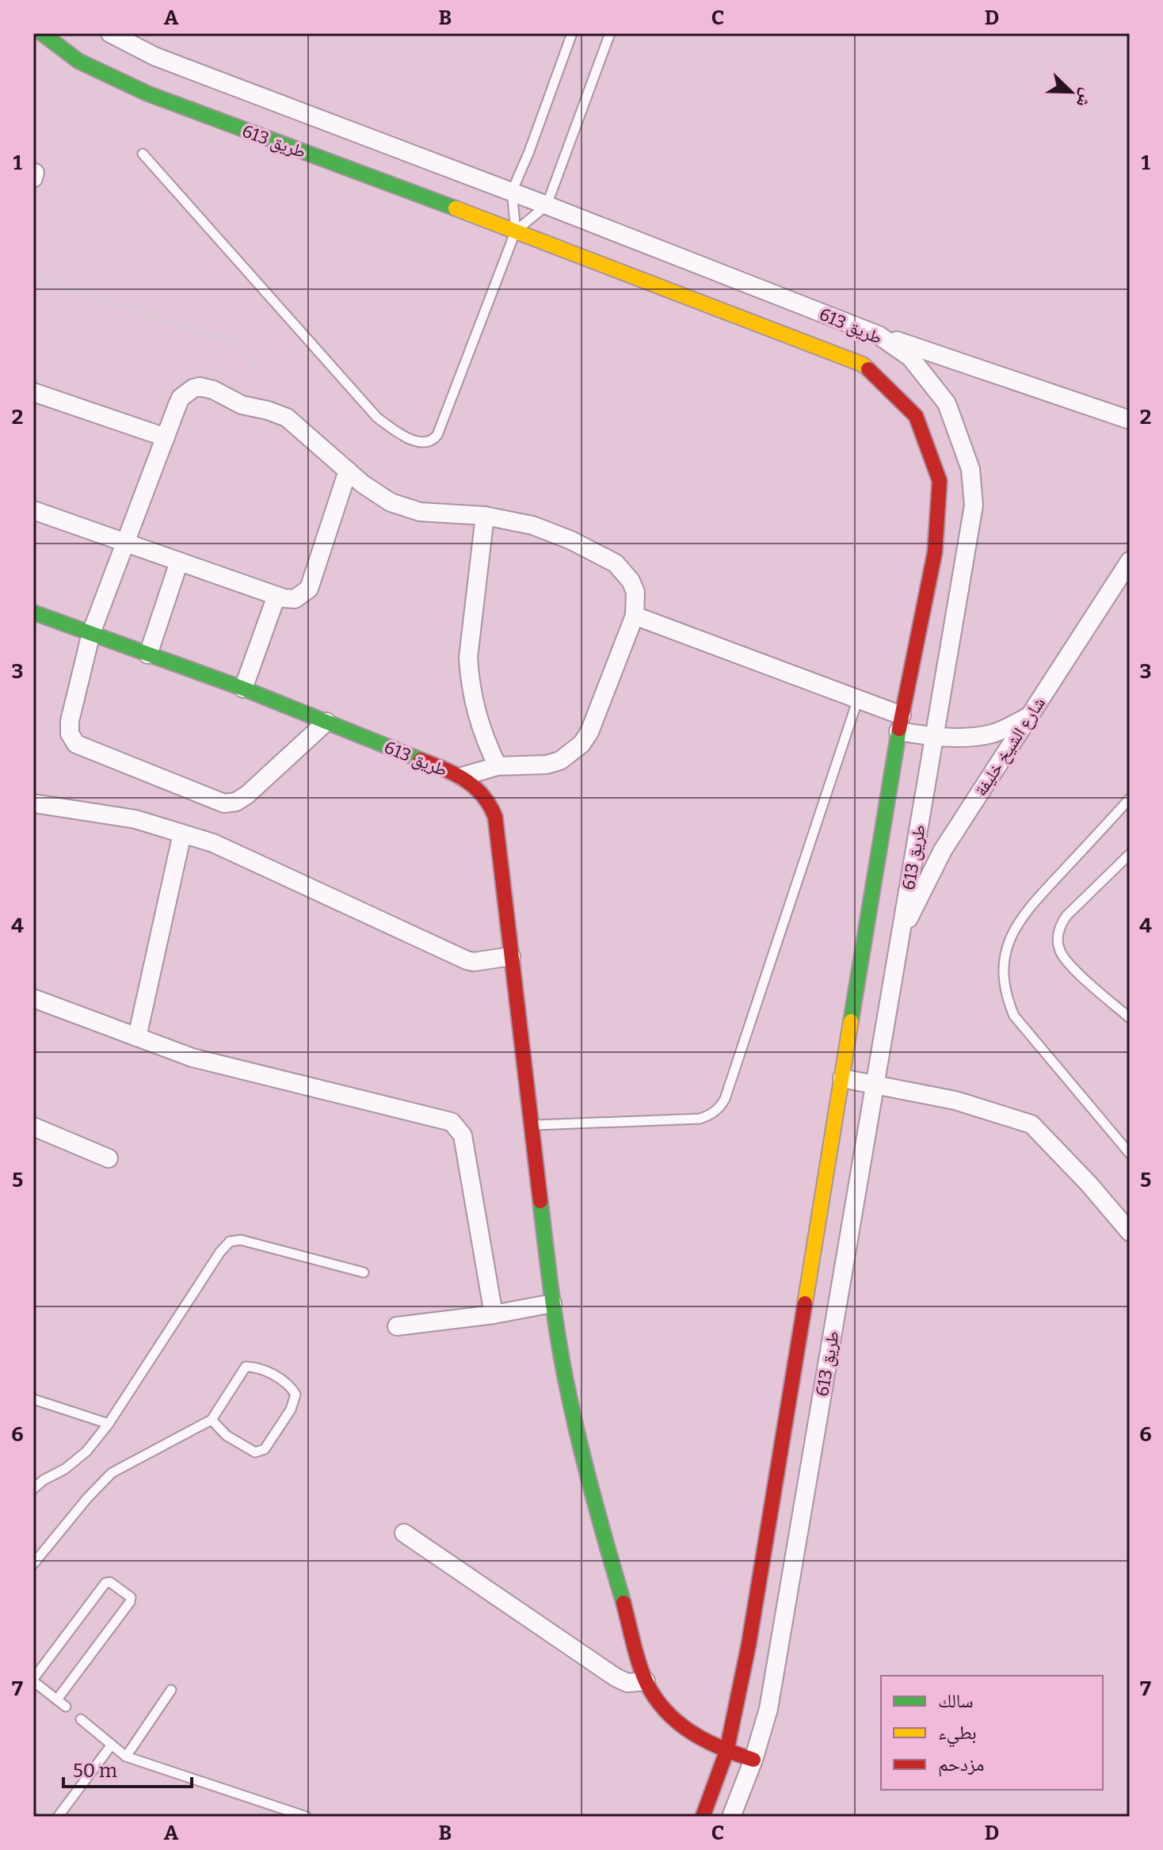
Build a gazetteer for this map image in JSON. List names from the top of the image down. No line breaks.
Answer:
{"streets":{"street":["طريق 613","شارع الشيخ خليفة"]},"crossings":[["طريق 613","شارع الشيخ خليفة"]],"legend":["سالك","بطيء","مزدحم"],"scale_bar":"50 m","north":"bottom right","grid":{"columns":["A","B","C","D"],"rows":["1","2","3","4","5","6","7"]}}
